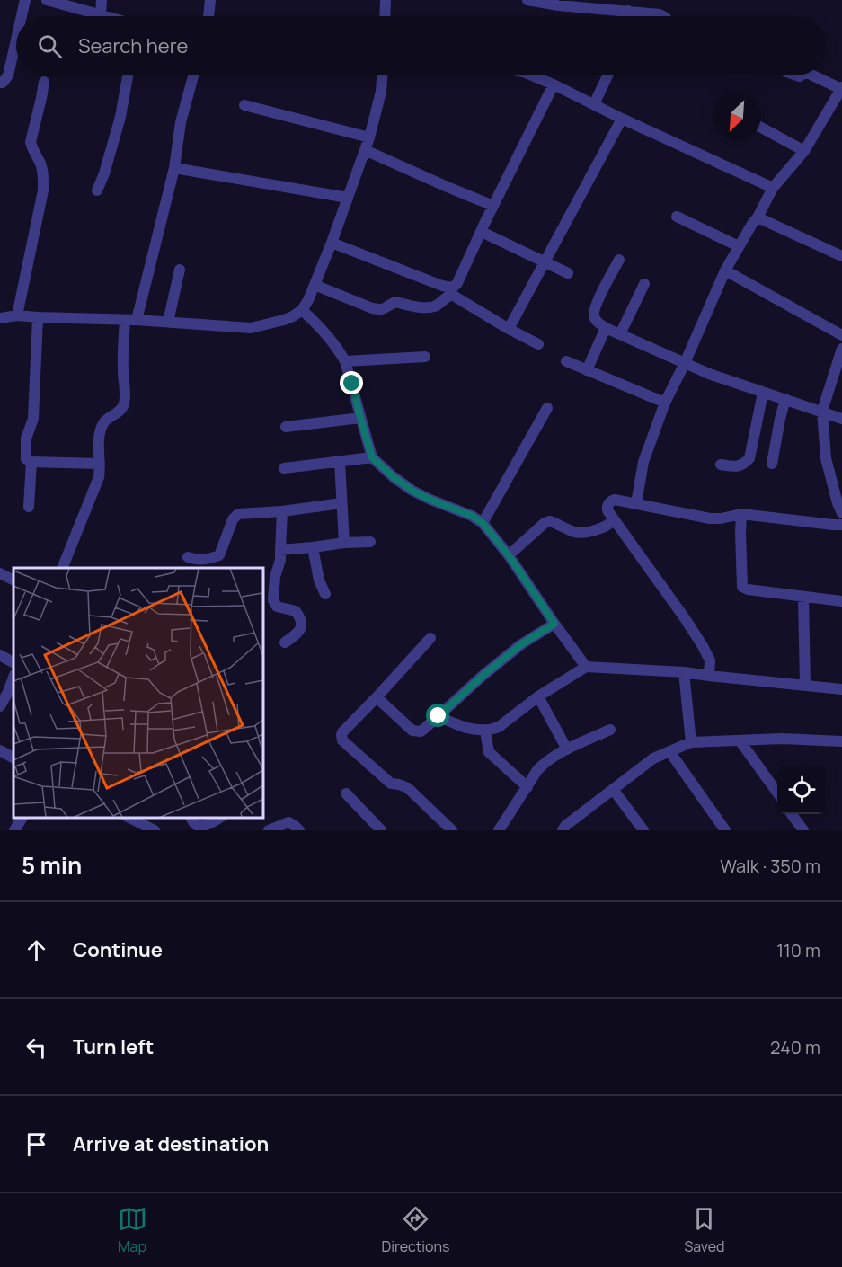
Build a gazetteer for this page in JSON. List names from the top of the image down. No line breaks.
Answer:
{"north":"bottom left","page":{"search":"Search here","heading":["5 min","Walk · 350 m"],"list":[["Continue","110 m"],["Turn left","240 m"],"Arrive at destination"],"nav":["Map","Directions","Saved"]}}
